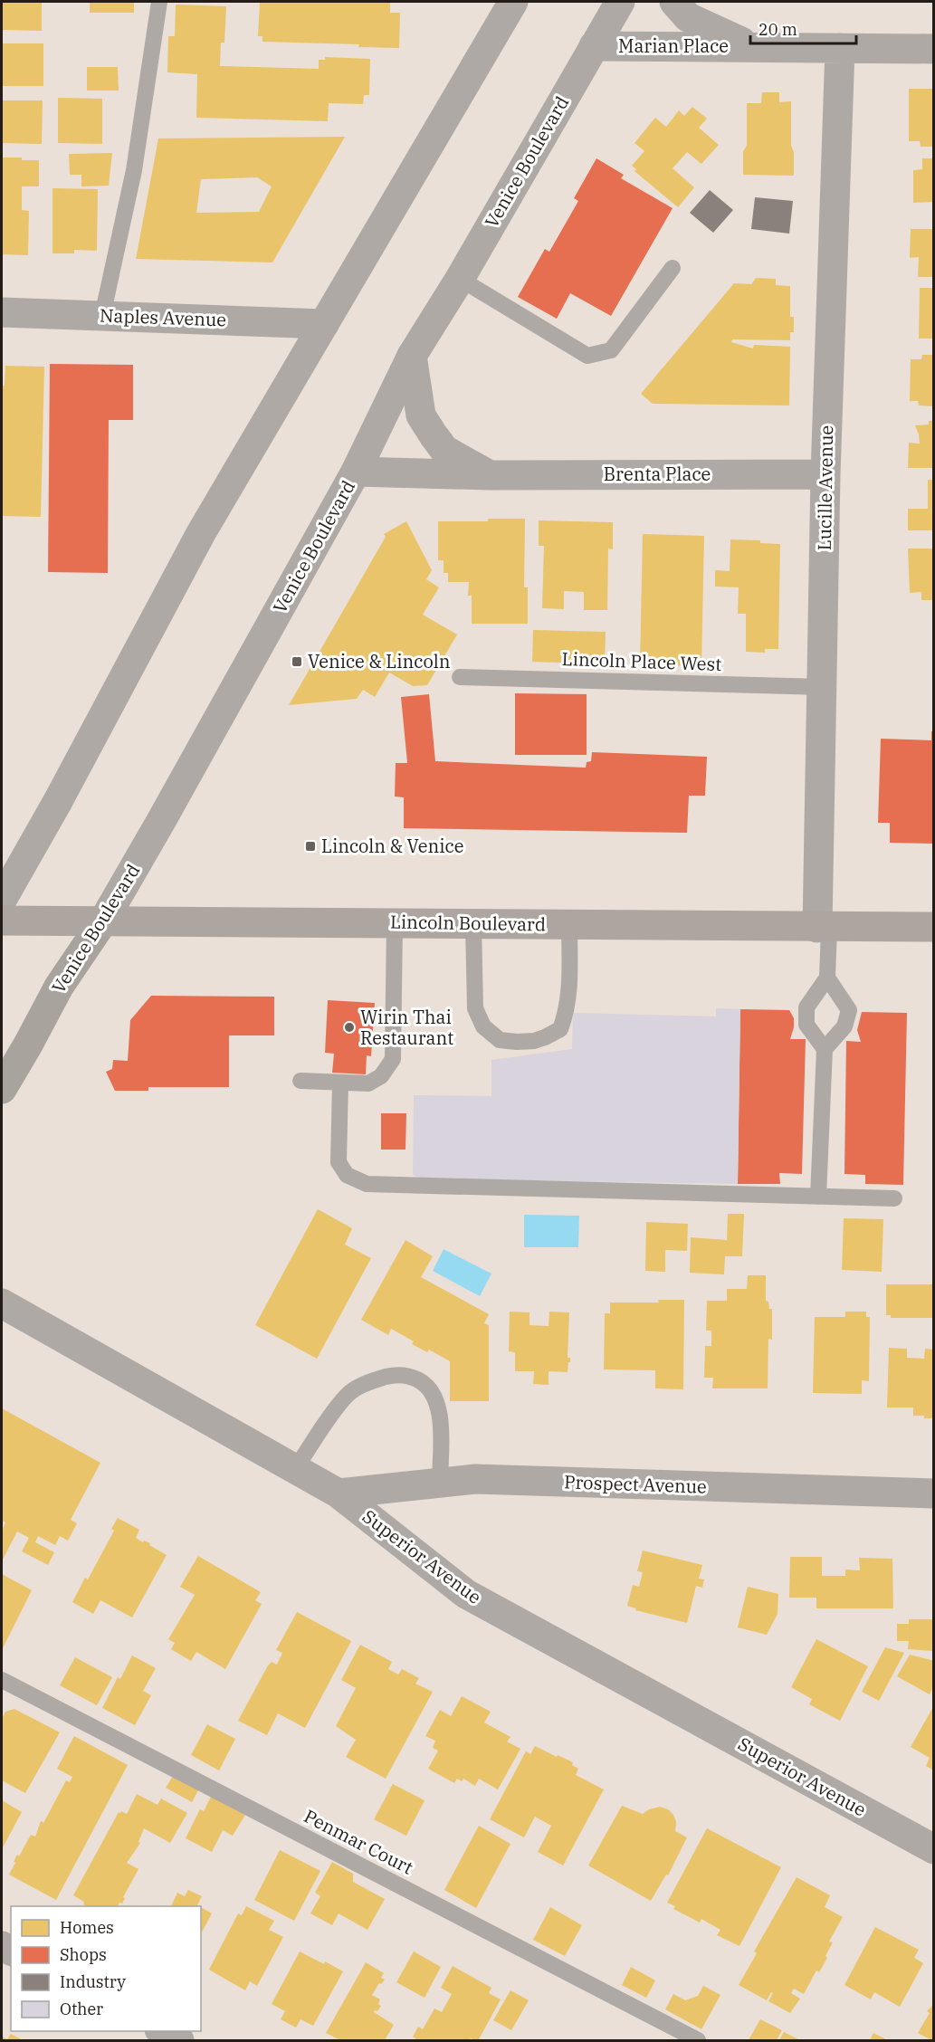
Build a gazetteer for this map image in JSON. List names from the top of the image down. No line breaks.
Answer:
{"streets":{"highway":["Lincoln Boulevard"],"main road":["Venice Boulevard"],"street":["Marian Place","Naples Avenue","Brenta Place","Lucille Avenue","Prospect Avenue","Superior Avenue"],"lane":["Lincoln Place West","Penmar Court"]},"crossings":[["Marian Place","Venice Boulevard"],["Marian Place","Lucille Avenue"],["Venice Boulevard","Brenta Place"],["Venice Boulevard","Lincoln Boulevard"],["Brenta Place","Lucille Avenue"],["Lucille Avenue","Lincoln Place West"],["Lucille Avenue","Lincoln Boulevard"],["Prospect Avenue","Superior Avenue"]],"places":{"transit":["Venice & Lincoln","Lincoln & Venice"],"other":["Wirin Thai Restaurant"]},"legend":["Homes","Shops","Industry","Other"],"scale_bar":"20 m"}
